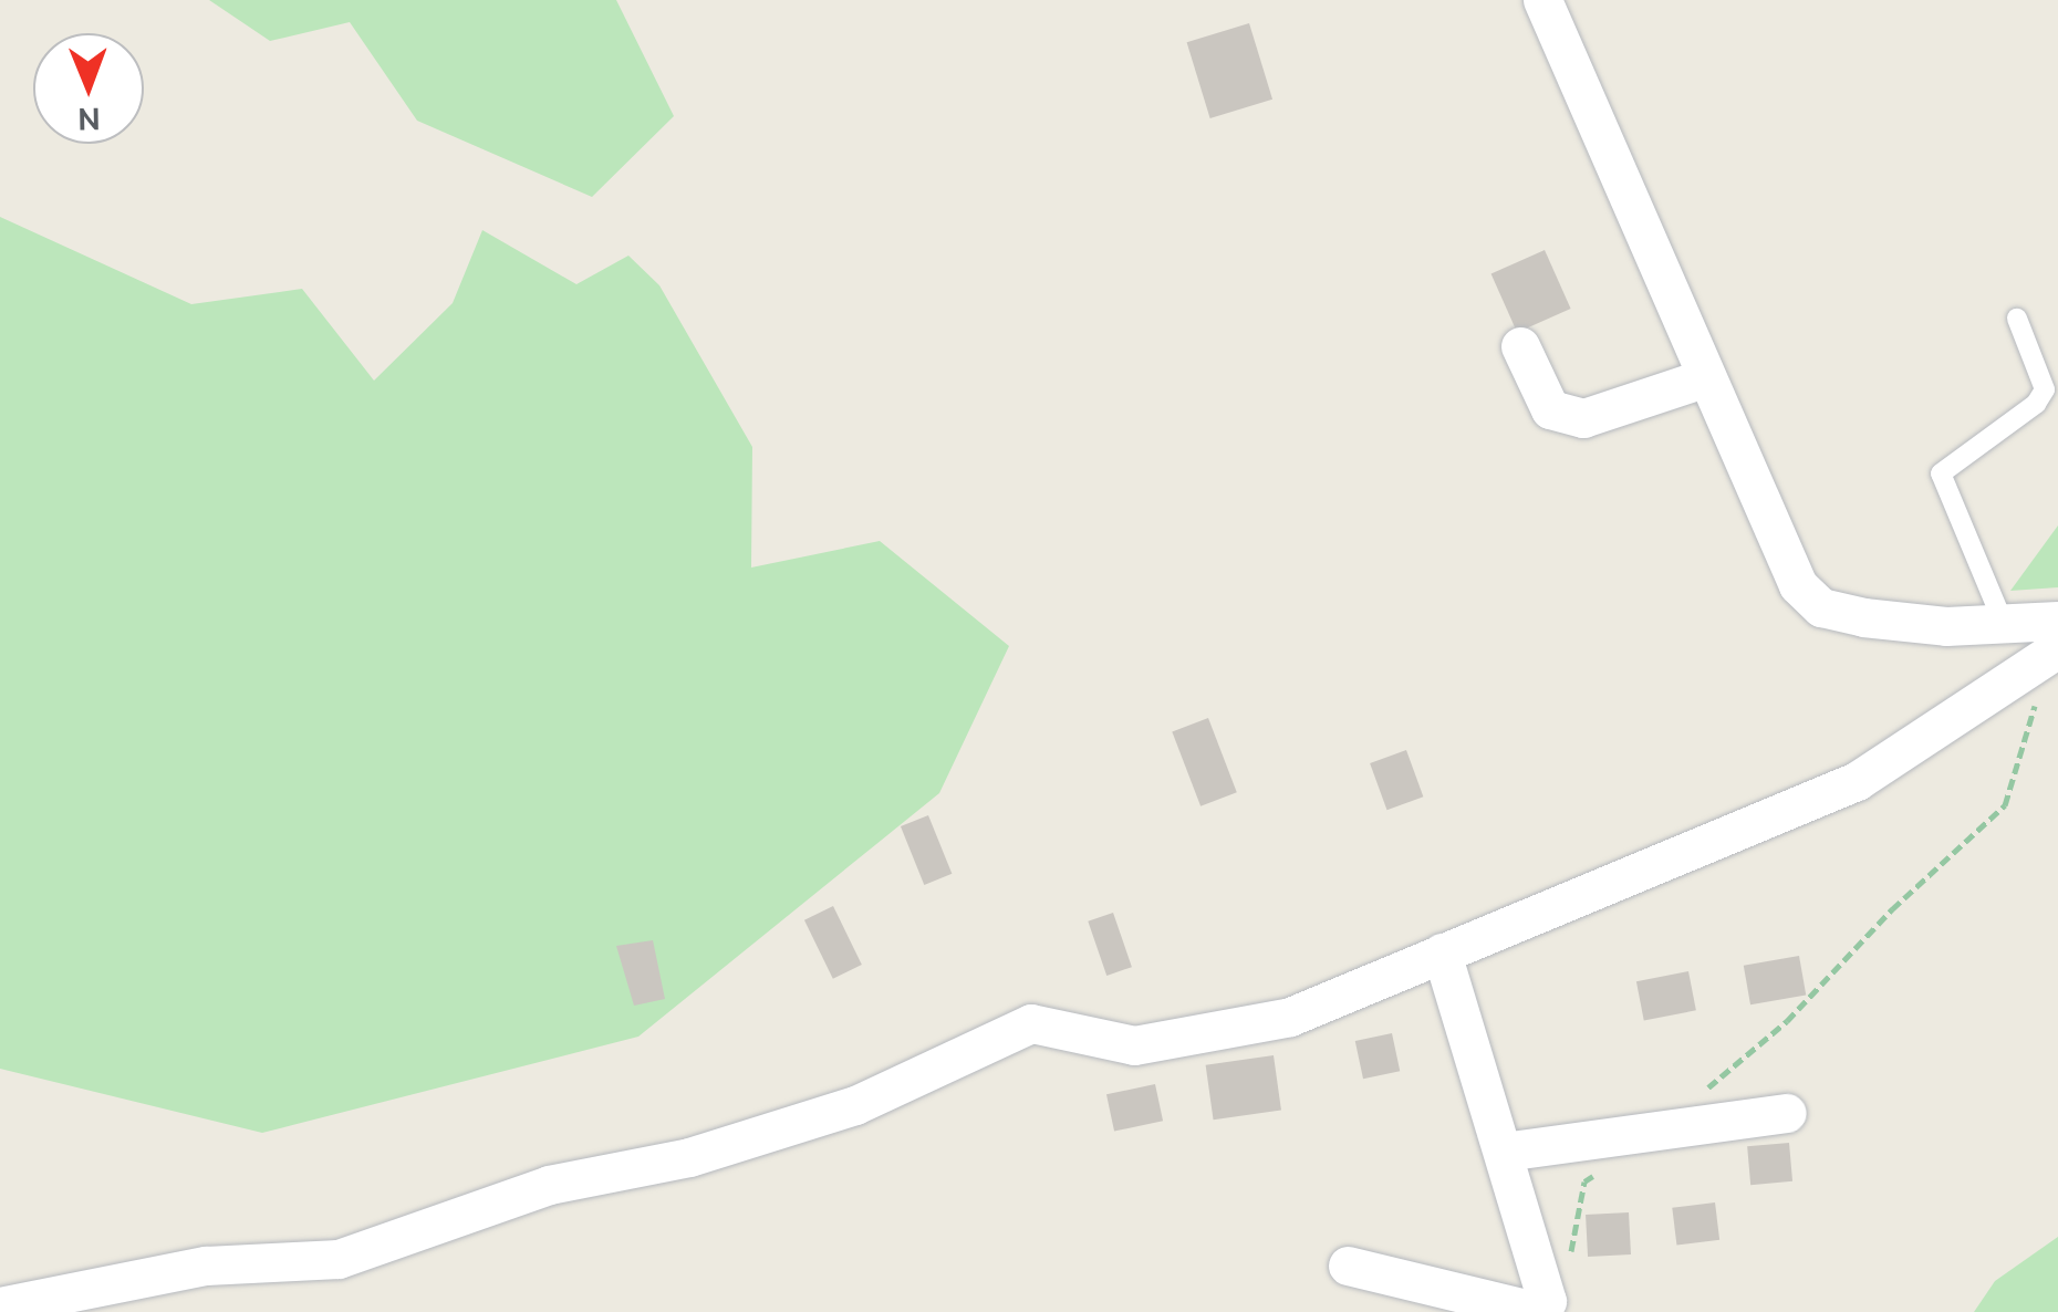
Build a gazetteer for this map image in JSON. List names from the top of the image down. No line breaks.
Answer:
{"north":"bottom"}
